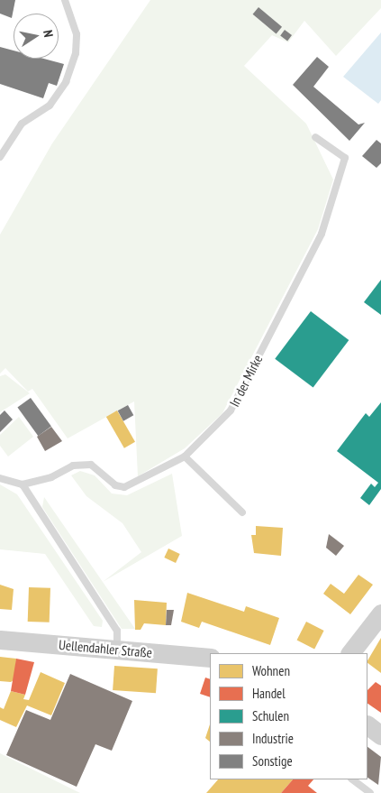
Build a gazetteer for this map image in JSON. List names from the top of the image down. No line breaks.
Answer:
{"streets":{"main road":["Uellendahler Straße"],"lane":["In der Mirke"]},"legend":["Wohnen","Handel","Schulen","Industrie","Sonstige"],"north":"right"}
